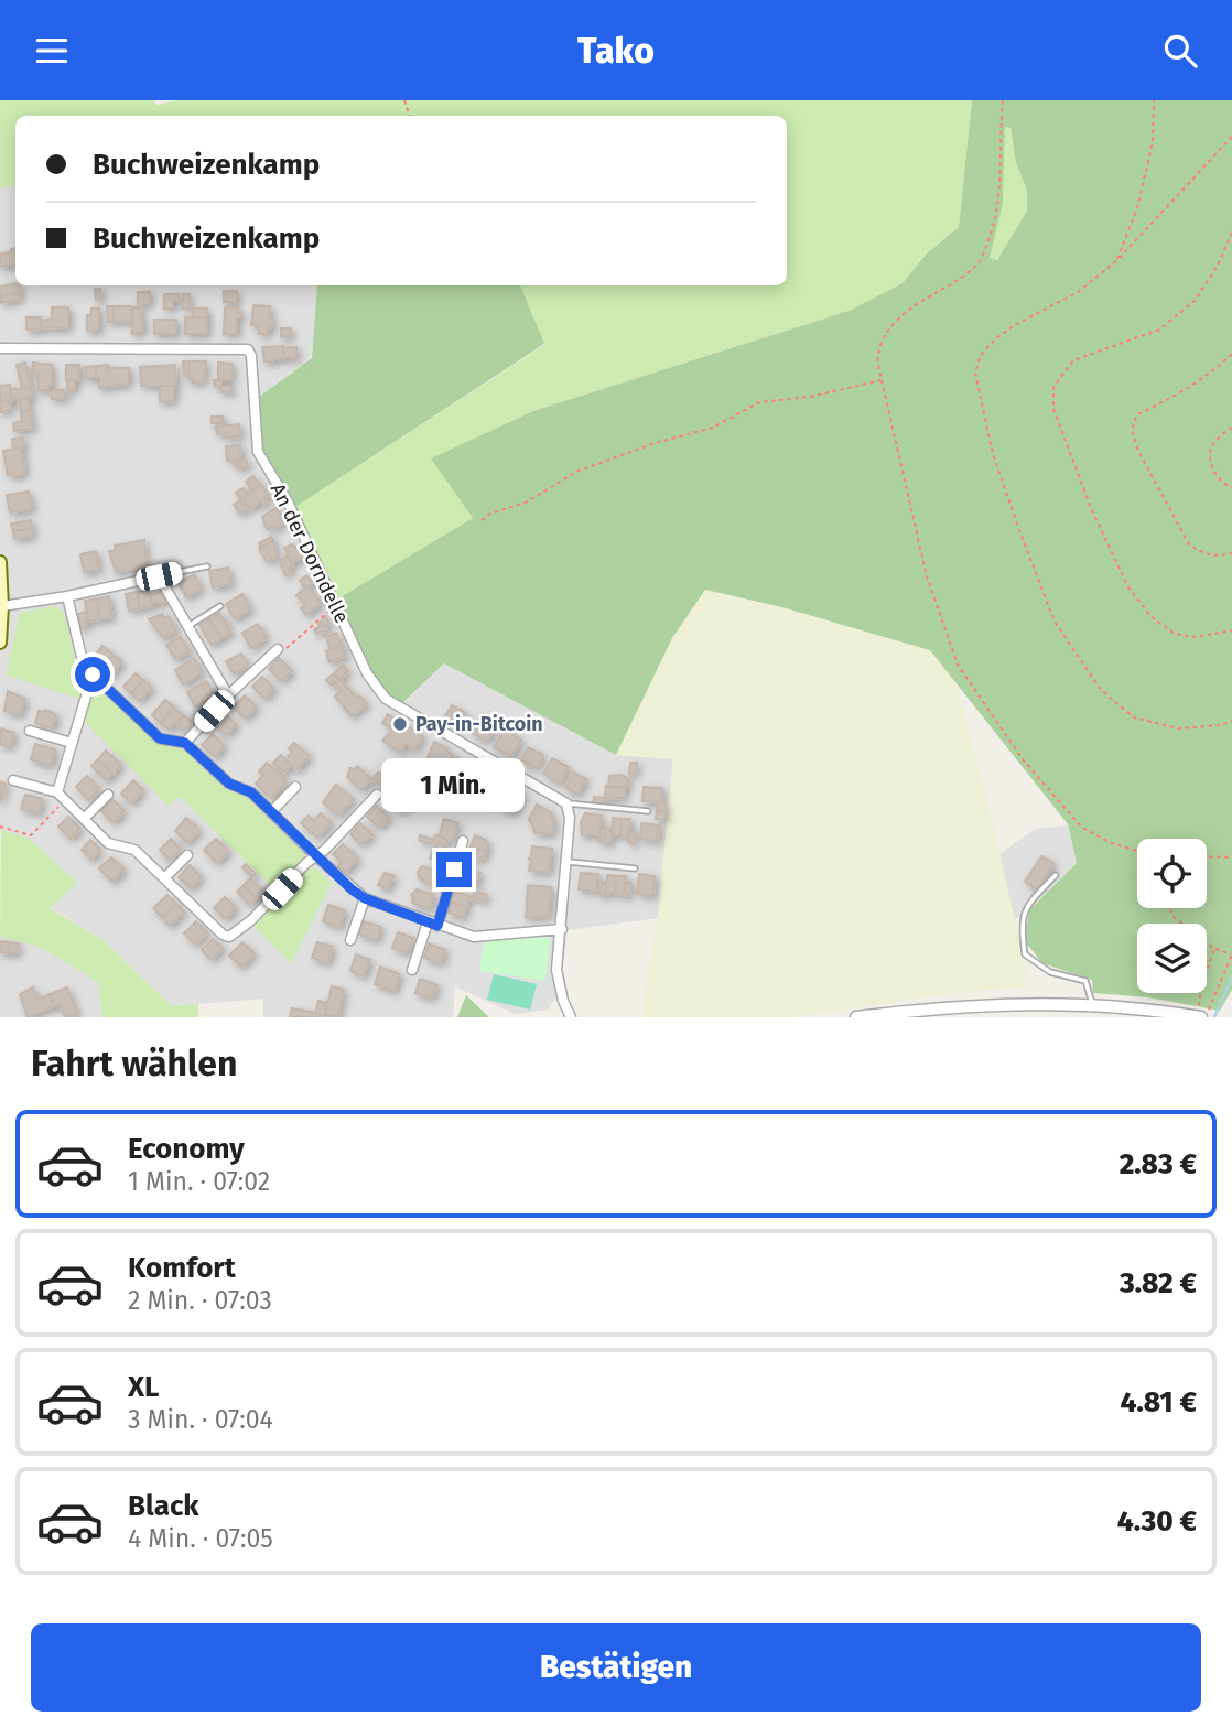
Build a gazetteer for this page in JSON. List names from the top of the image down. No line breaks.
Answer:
{"streets":{"street":["An der Dorndelle"]},"places":["Pay-in-Bitcoin"],"page":{"header":"Tako","banner":["Buchweizenkamp","Buchweizenkamp"],"bubble":"1 Min.","heading":"Fahrt wählen","list":[{"name":"Economy","note":"1 Min. · 07:02","value":"2.83 €"},{"name":"Komfort","note":"2 Min. · 07:03","value":"3.82 €"},{"name":"XL","note":"3 Min. · 07:04","value":"4.81 €"},{"name":"Black","note":"4 Min. · 07:05","value":"4.30 €"}],"buttons":"Bestätigen"}}
